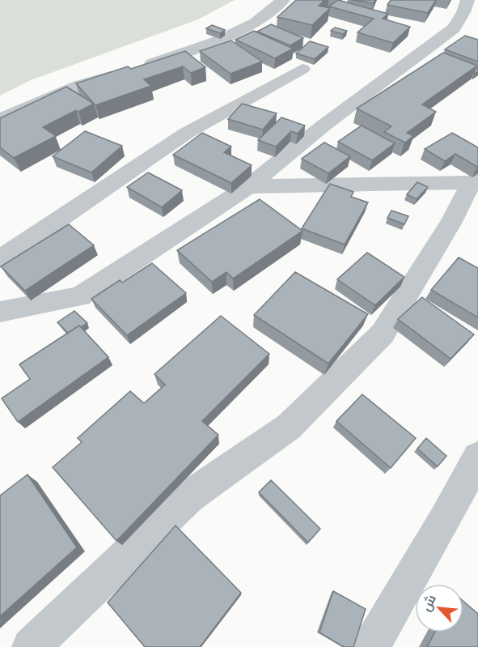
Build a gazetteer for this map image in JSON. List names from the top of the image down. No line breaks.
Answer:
{"north":"top left"}
